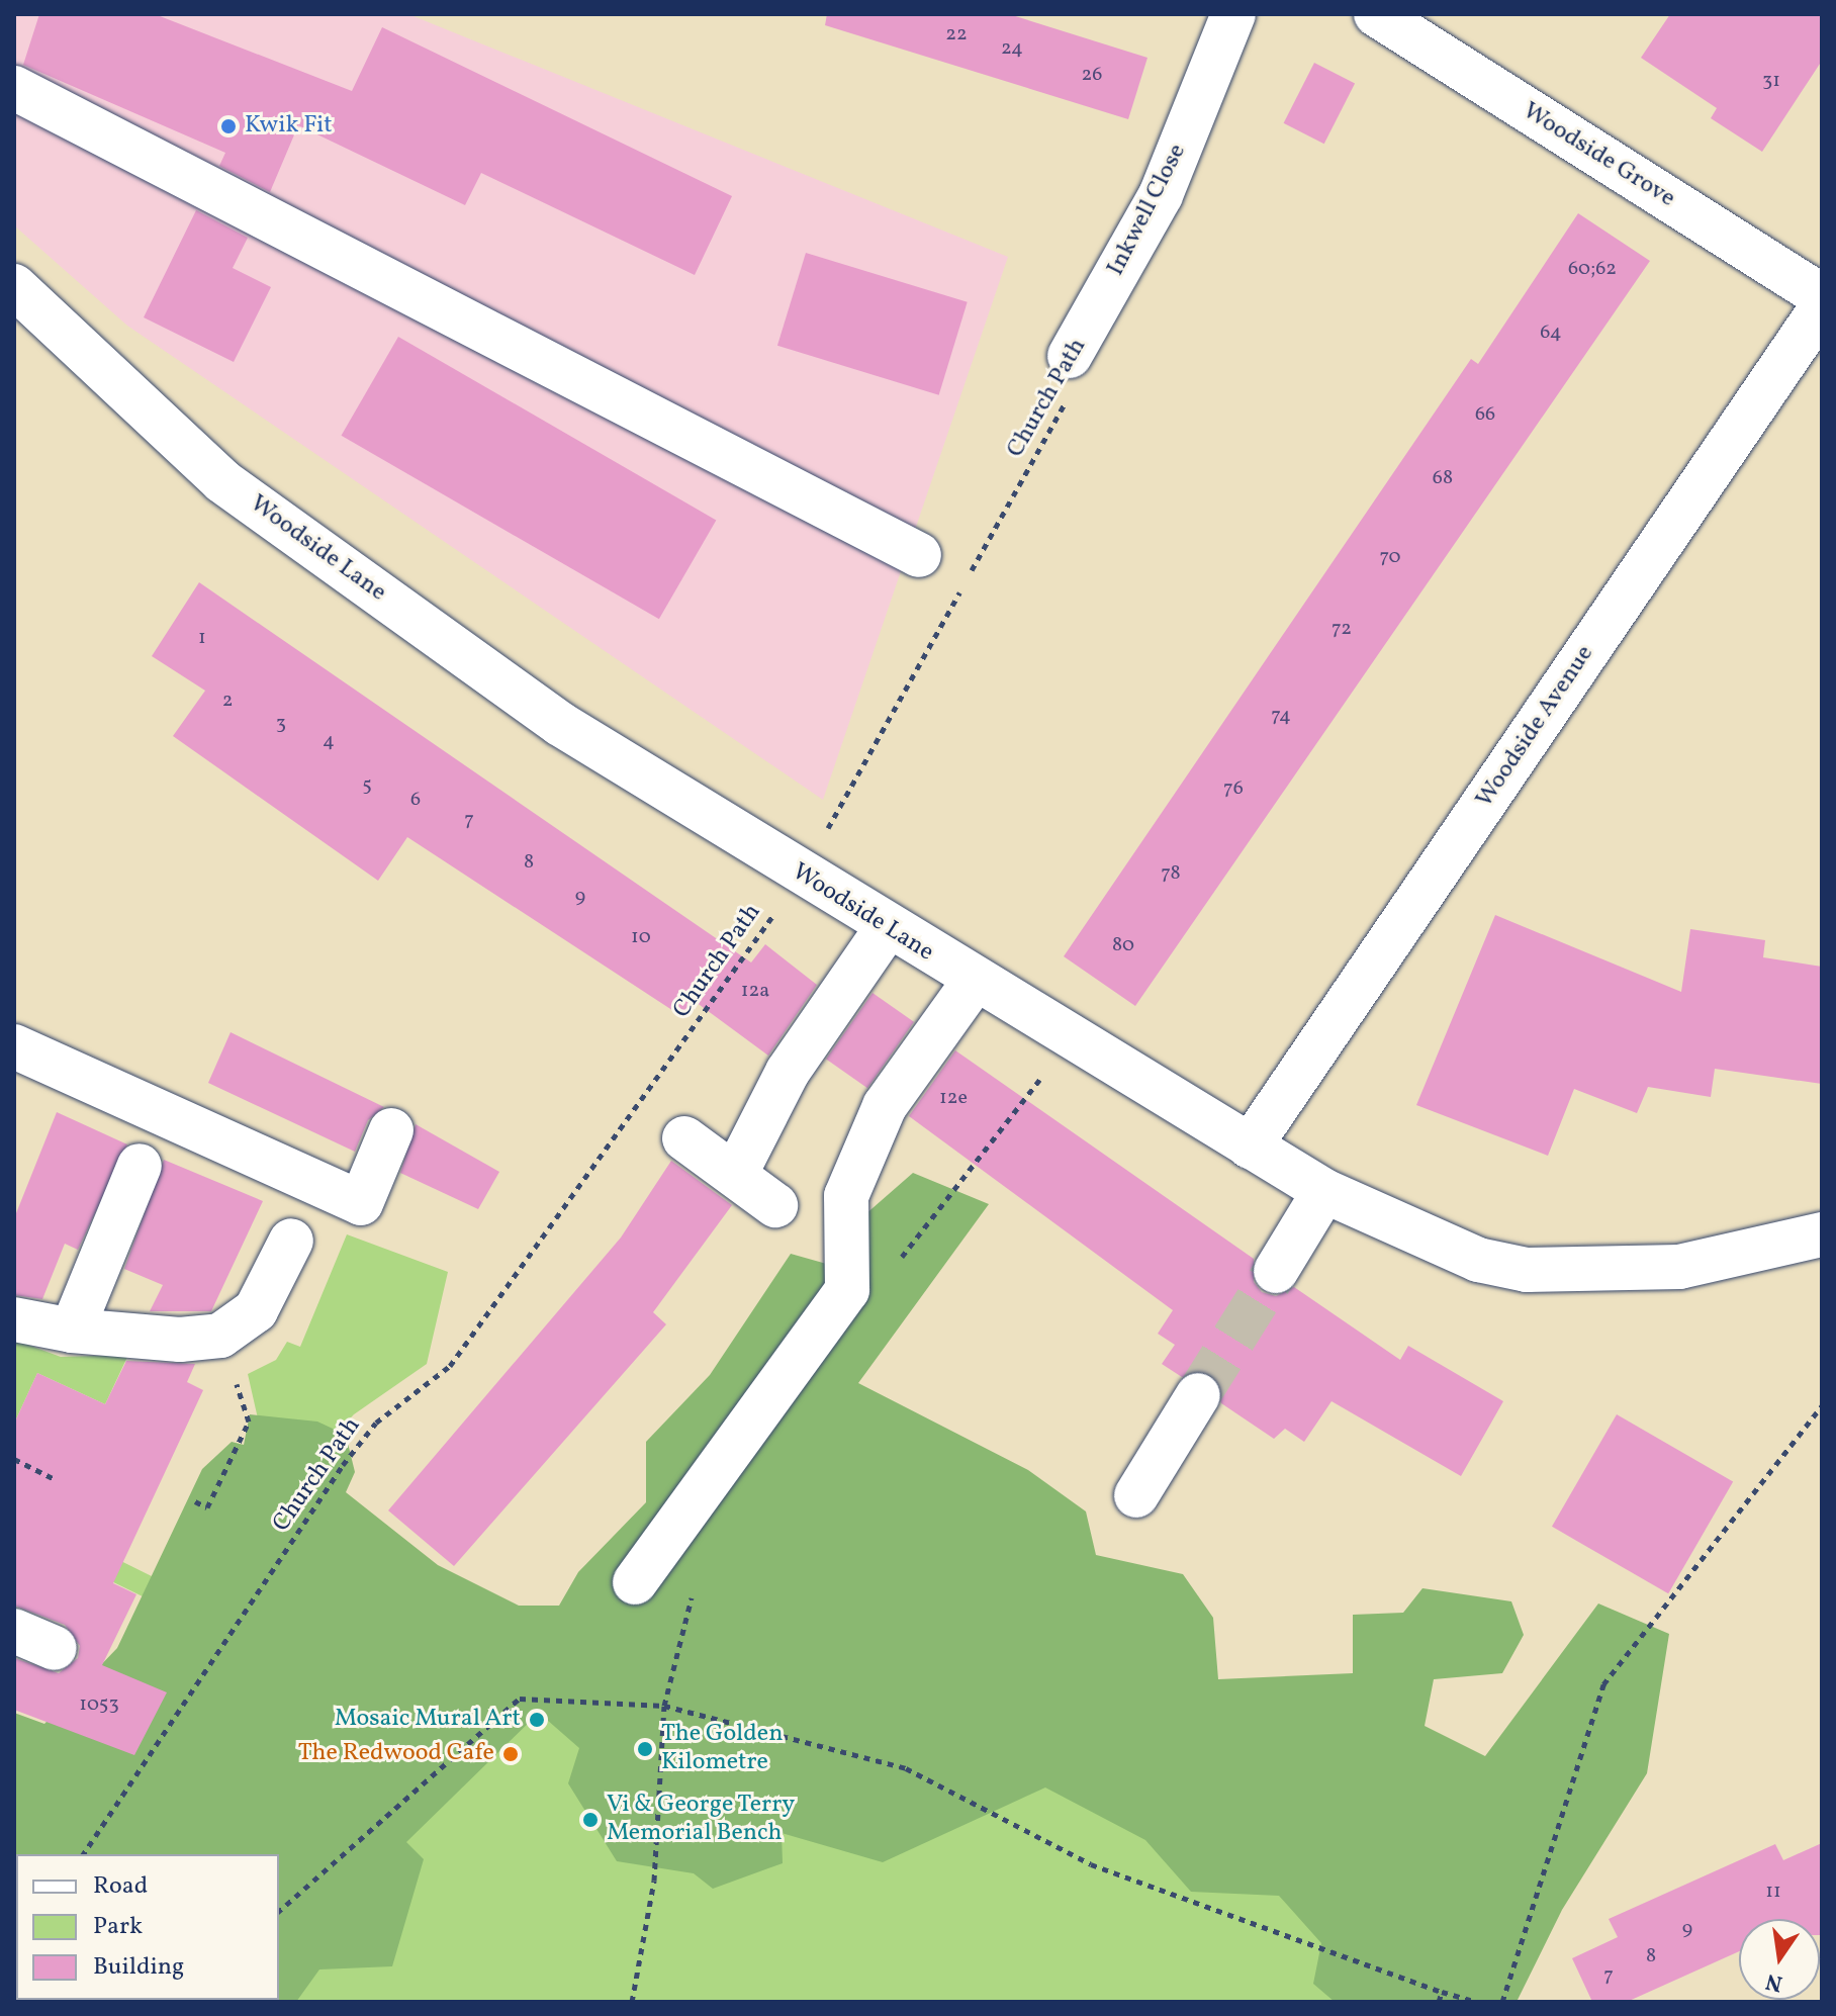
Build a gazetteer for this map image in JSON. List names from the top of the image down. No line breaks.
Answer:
{"streets":{"street":["Woodside Grove","Inkwell Close","Woodside Lane","Woodside Avenue"],"path":["Church Path"]},"crossings":[["Inkwell Close","Church Path"],["Church Path","Woodside Lane"],["Woodside Lane","Woodside Avenue"]],"places":["Kwik Fit","Mosaic Mural Art","The Golden Kilometre","The Redwood Cafe","Vi & George Terry Memorial Bench"],"house_numbers":["22","24","26","31","60;62","64","66","68","70","72","1","2","74","3","4","5","76","6","7","8","78","9","10","80","12a","12e","1053","11","9","8","7"],"legend":["Road","Park","Building"],"north":"bottom"}
